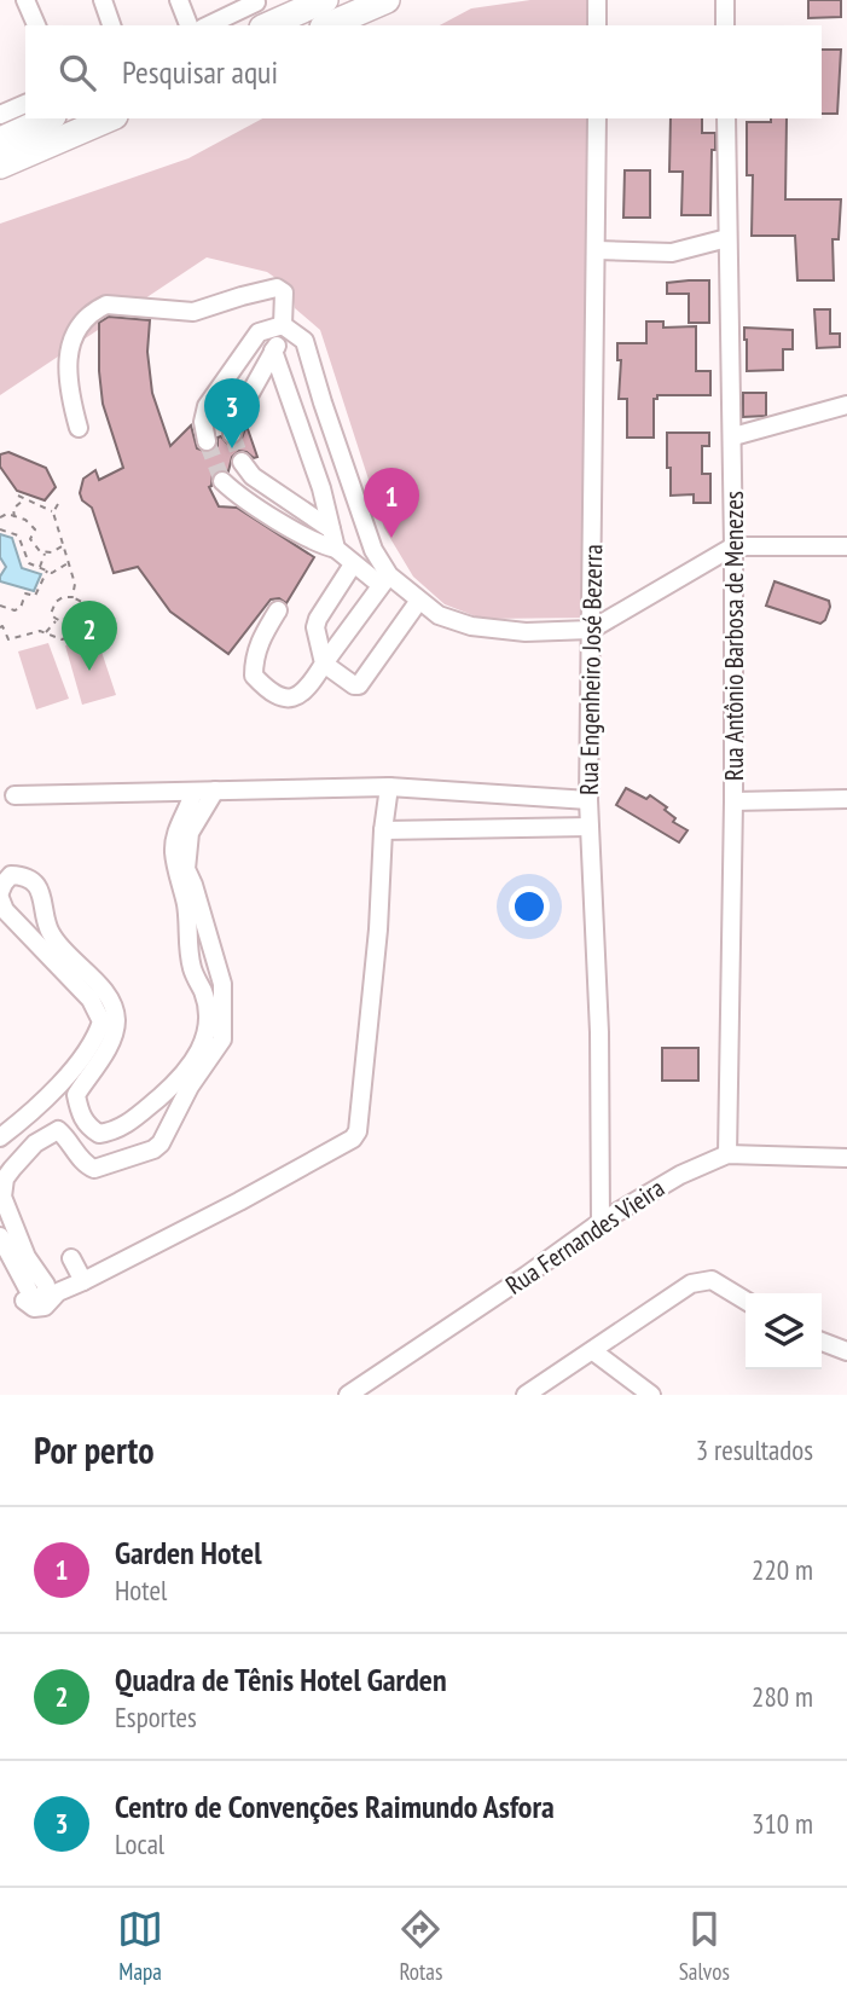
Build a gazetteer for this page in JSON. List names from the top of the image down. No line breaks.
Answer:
{"streets":{"street":["Rua Antônio Barbosa de Menezes","Rua Engenheiro José Bezerra","Rua Fernandes Vieira"]},"crossings":[["Rua Antônio Barbosa de Menezes","Rua Fernandes Vieira"],["Rua Engenheiro José Bezerra","Rua Fernandes Vieira"]],"page":{"search":"Pesquisar aqui","pins":["3","1","2"],"heading":["Por perto","3 resultados"],"list":[{"mark":"1","name":"Garden Hotel","note":"Hotel","value":"220 m"},{"mark":"2","name":"Quadra de Tênis Hotel Garden","note":"Esportes","value":"280 m"},{"mark":"3","name":"Centro de Convenções Raimundo Asfora","note":"Local","value":"310 m"}],"nav":["Mapa","Rotas","Salvos"]}}
